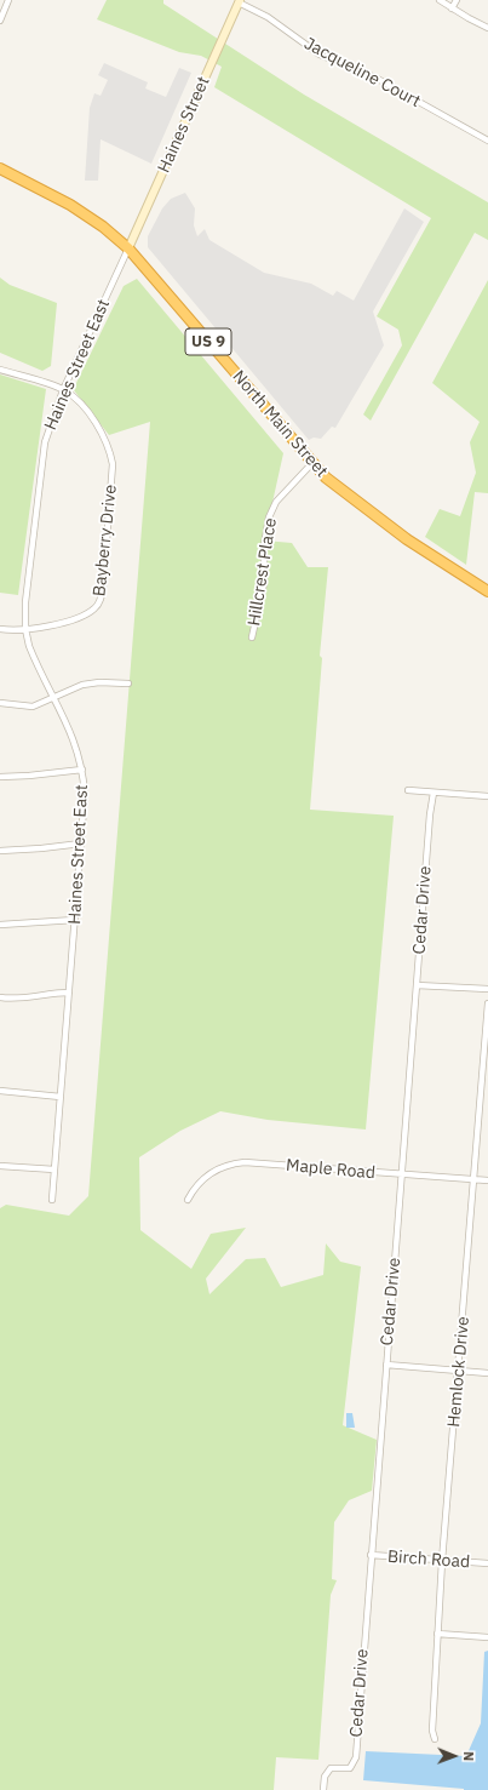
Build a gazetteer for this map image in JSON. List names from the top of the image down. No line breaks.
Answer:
{"streets":{"highway":["US 9","North Main Street"],"street":["Jacqueline Court","Haines Street","Haines Street East","Bayberry Drive","Hillcrest Place","Cedar Drive","Maple Road","Hemlock Drive","Birch Road"]},"crossings":[["Jacqueline Court","Haines Street"],["Haines Street","Haines Street East"],["Haines Street","North Main Street"],["Haines Street East","North Main Street"],["Haines Street East","Bayberry Drive"],["North Main Street","Hillcrest Place"],["Cedar Drive","Maple Road"],["Cedar Drive","Birch Road"],["Maple Road","Hemlock Drive"],["Hemlock Drive","Birch Road"]],"north":"right"}
